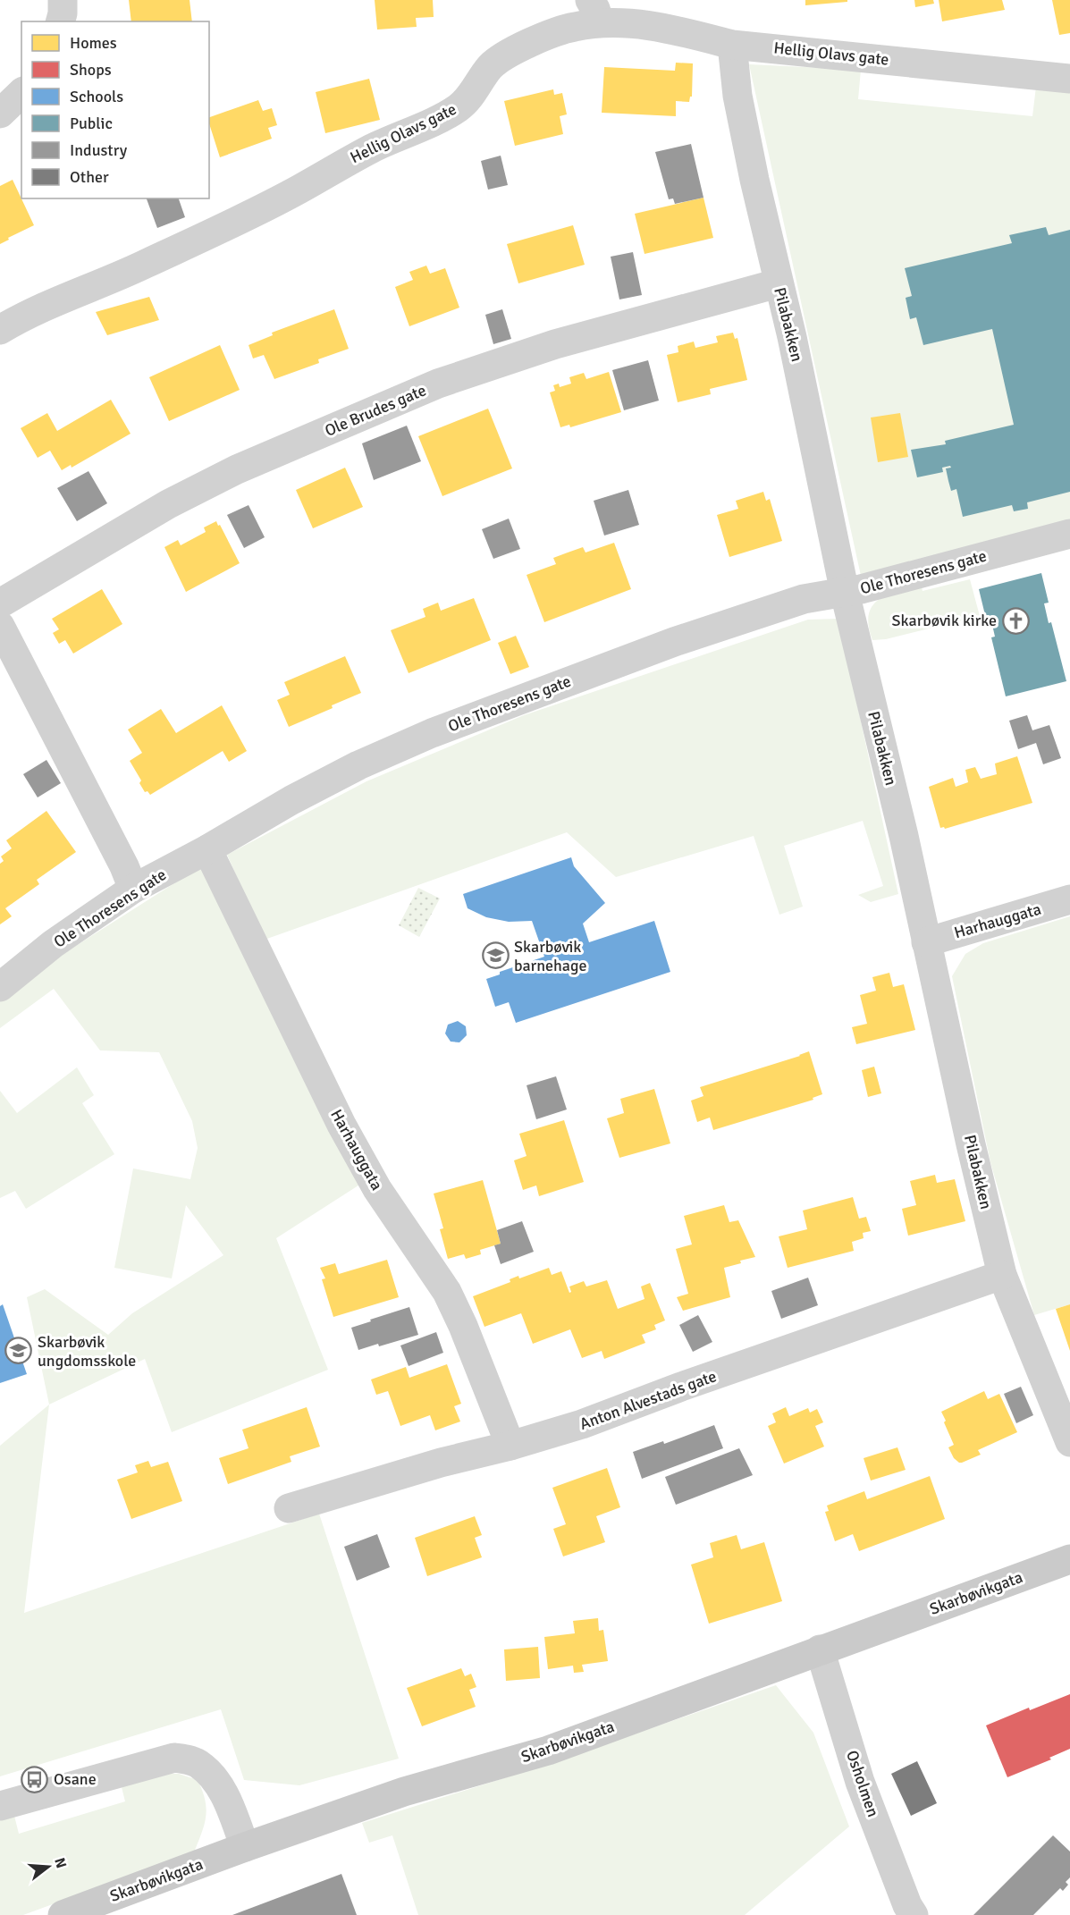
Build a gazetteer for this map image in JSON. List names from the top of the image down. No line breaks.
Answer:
{"streets":{"main road":["Skarbøvikgata"],"street":["Hellig Olavs gate","Pilabakken","Ole Brudes gate","Ole Thoresens gate","Harhauggata","Anton Alvestads gate","Osholmen"]},"crossings":[["Hellig Olavs gate","Pilabakken"],["Pilabakken","Ole Brudes gate"],["Pilabakken","Ole Thoresens gate"],["Pilabakken","Harhauggata"],["Pilabakken","Anton Alvestads gate"],["Ole Thoresens gate","Harhauggata"],["Harhauggata","Anton Alvestads gate"],["Skarbøvikgata","Osholmen"]],"places":{"church":["Skarbøvik kirke"],"school or university":["Skarbøvik barnehage","Skarbøvik ungdomsskole"],"bus stop":["Osane"]},"legend":["Homes","Shops","Schools","Public","Industry","Other"],"north":"right"}
